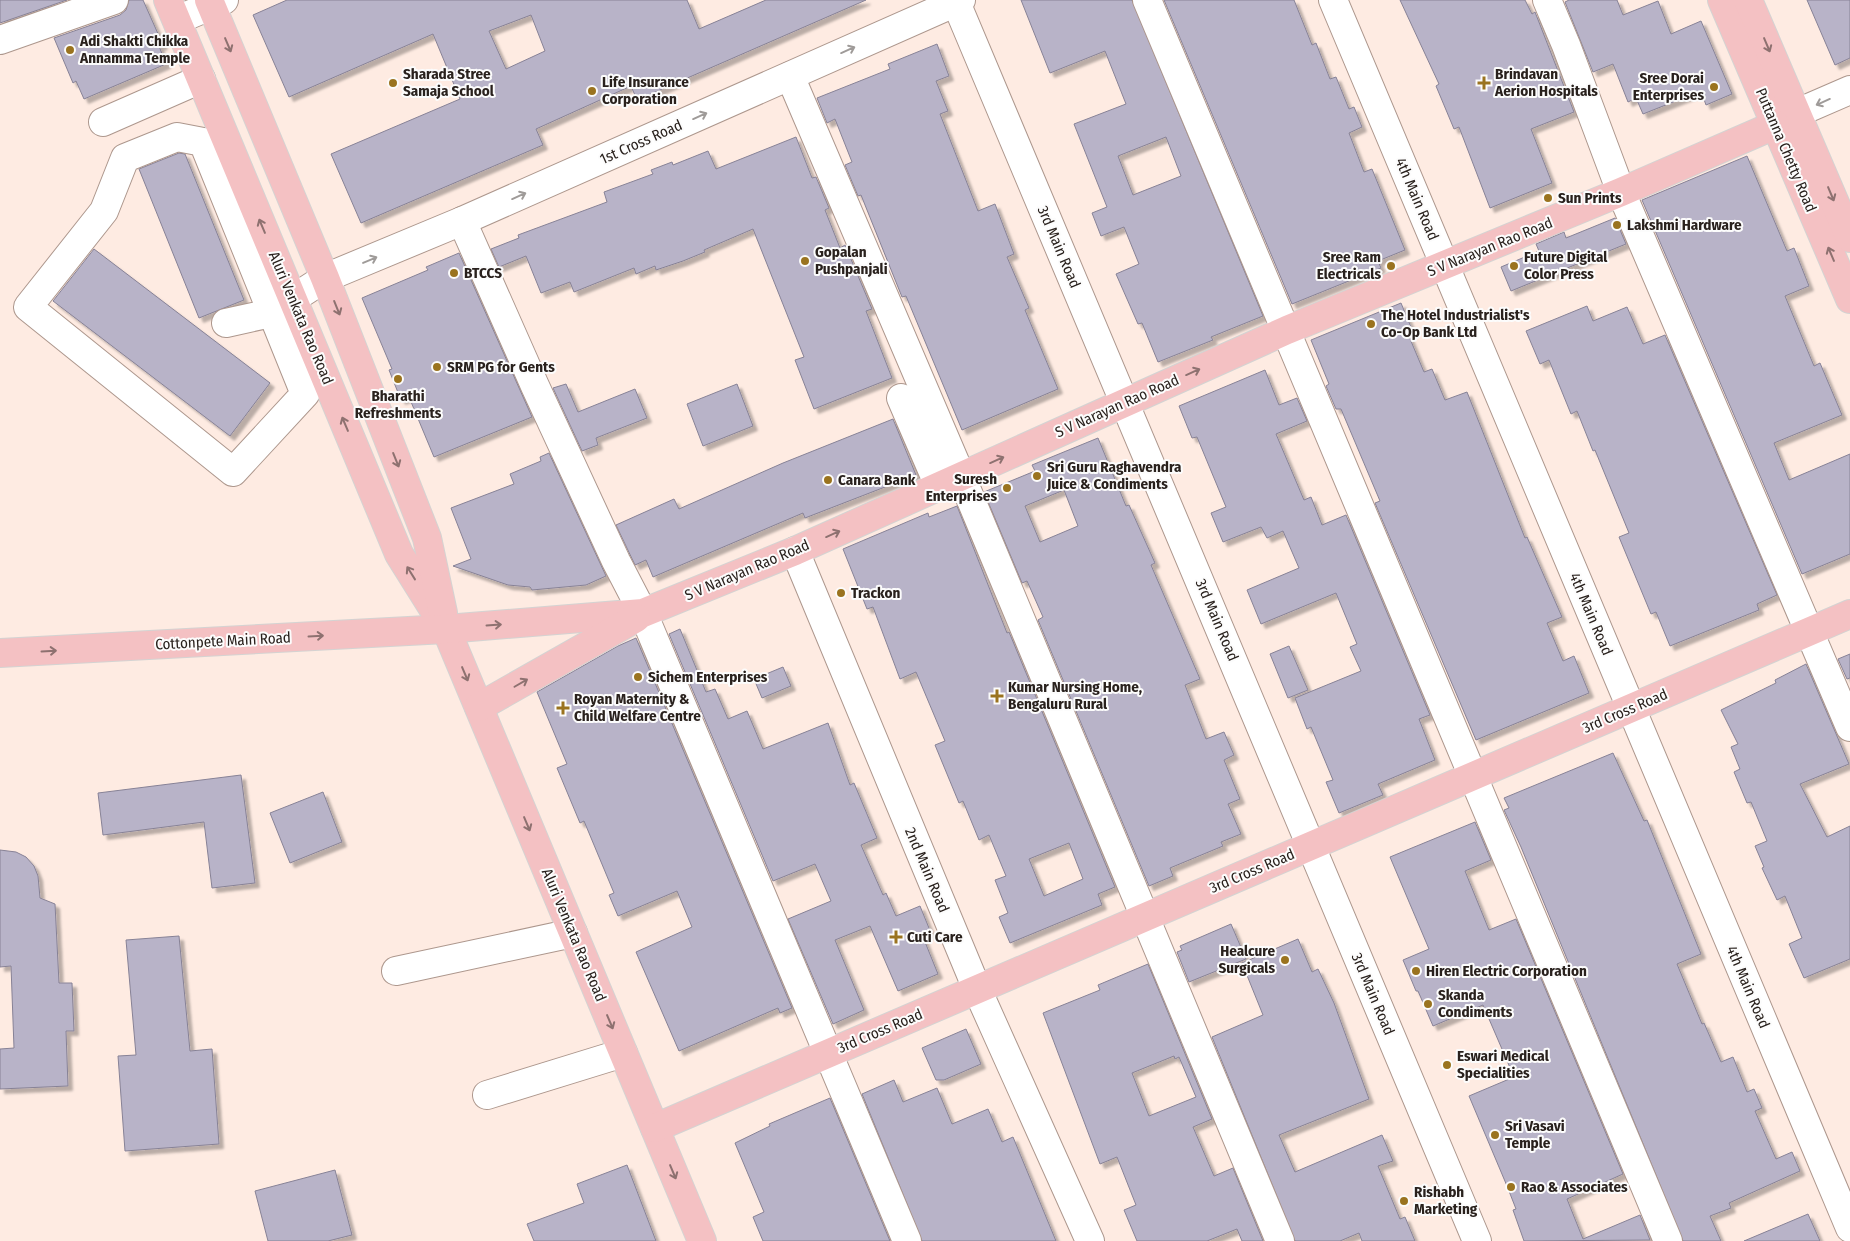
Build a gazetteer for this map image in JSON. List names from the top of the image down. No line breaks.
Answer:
{"streets":{"main road":["Puttanna Chetty Road","S V Narayan Rao Road","Aluri Venkata Rao Road","Cottonpete Main Road","3rd Cross Road"],"street":["1st Cross Road","4th Main Road","3rd Main Road","2nd Main Road"]},"crossings":[["1st Cross Road","3rd Main Road"],["1st Cross Road","Aluri Venkata Rao Road"],["Puttanna Chetty Road","S V Narayan Rao Road"],["4th Main Road","S V Narayan Rao Road"],["4th Main Road","3rd Cross Road"],["3rd Main Road","S V Narayan Rao Road"],["3rd Main Road","3rd Cross Road"],["S V Narayan Rao Road","Aluri Venkata Rao Road"],["S V Narayan Rao Road","Cottonpete Main Road"],["S V Narayan Rao Road","2nd Main Road"],["Aluri Venkata Rao Road","Cottonpete Main Road"],["Aluri Venkata Rao Road","3rd Cross Road"],["3rd Cross Road","2nd Main Road"]],"one_way":["1st Cross Road","S V Narayan Rao Road","Cottonpete Main Road"],"places":{"other":["Adi Shakti Chikka Annamma Temple","Sharada Stree Samaja School","Sree Dorai Enterprises","Life Insurance Corporation","Sun Prints","Lakshmi Hardware","Gopalan Pushpanjali","Sree Ram Electricals","Future Digital Color Press","BTCCS","The Hotel Industrialist's Co-Op Bank Ltd","SRM PG for Gents","Bharathi Refreshments","Sri Guru Raghavendra Juice & Condiments","Canara Bank","Suresh Enterprises","Trackon","Sichem Enterprises","Healcure Surgicals","Hiren Electric Corporation","Skanda Condiments","Eswari Medical Specialities","Sri Vasavi Temple","Rao & Associates","Rishabh Marketing"],"health":["Brindavan Aerion Hospitals","Kumar Nursing Home, Bengaluru Rural","Royan Maternity & Child Welfare Centre","Cuti Care"]}}
